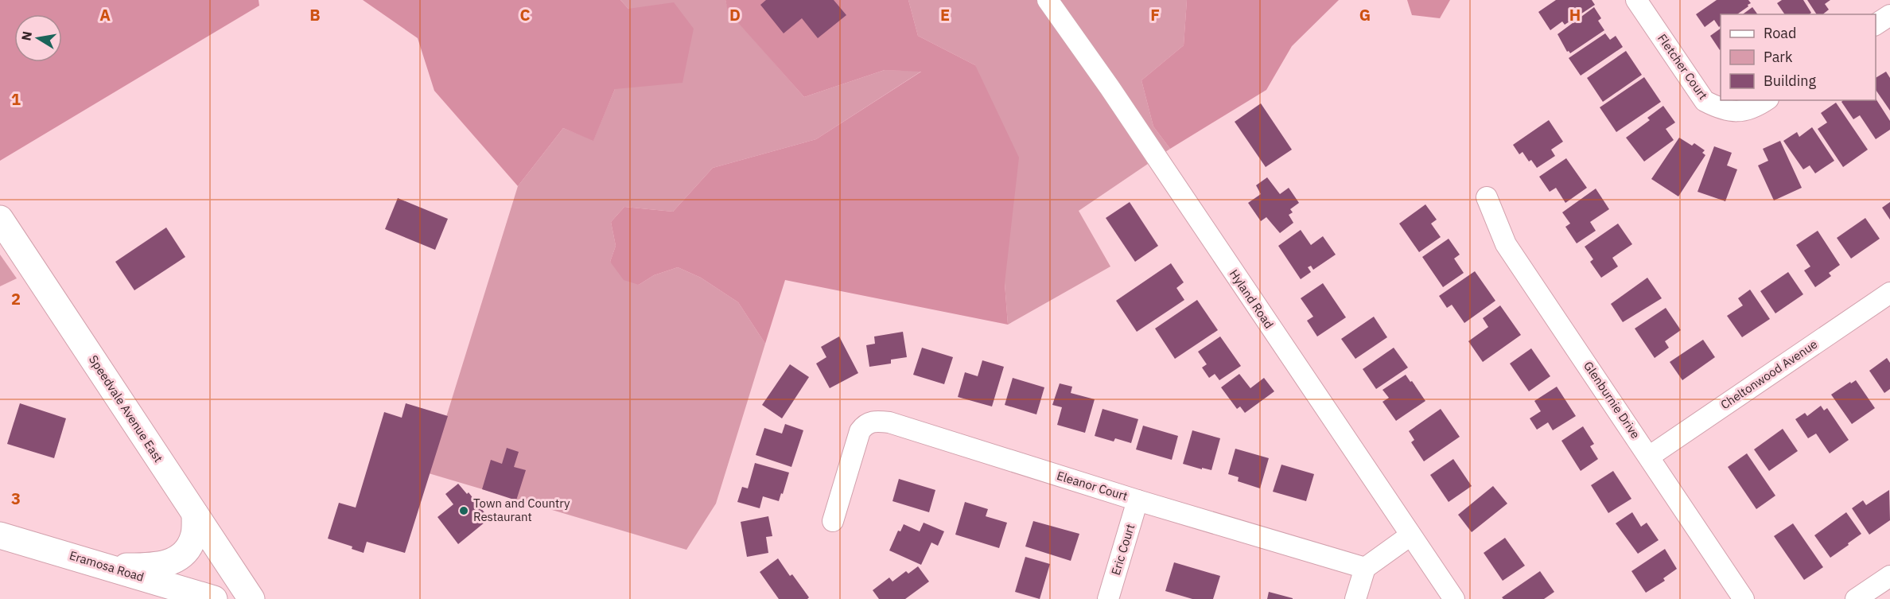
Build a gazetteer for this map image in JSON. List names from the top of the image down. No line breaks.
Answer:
{"streets":{"main road":["Speedvale Avenue East","Eramosa Road"],"street":["Fletcher Court","Hyland Road","Cheltonwood Avenue","Glenburnie Drive","Eleanor Court","Eric Court"]},"crossings":[["Cheltonwood Avenue","Glenburnie Drive"],["Eleanor Court","Eric Court"]],"places":["Town and Country Restaurant"],"legend":["Road","Park","Building"],"north":"left","grid":{"columns":["A","B","C","D","E","F","G","H"],"rows":["1","2","3"]}}
